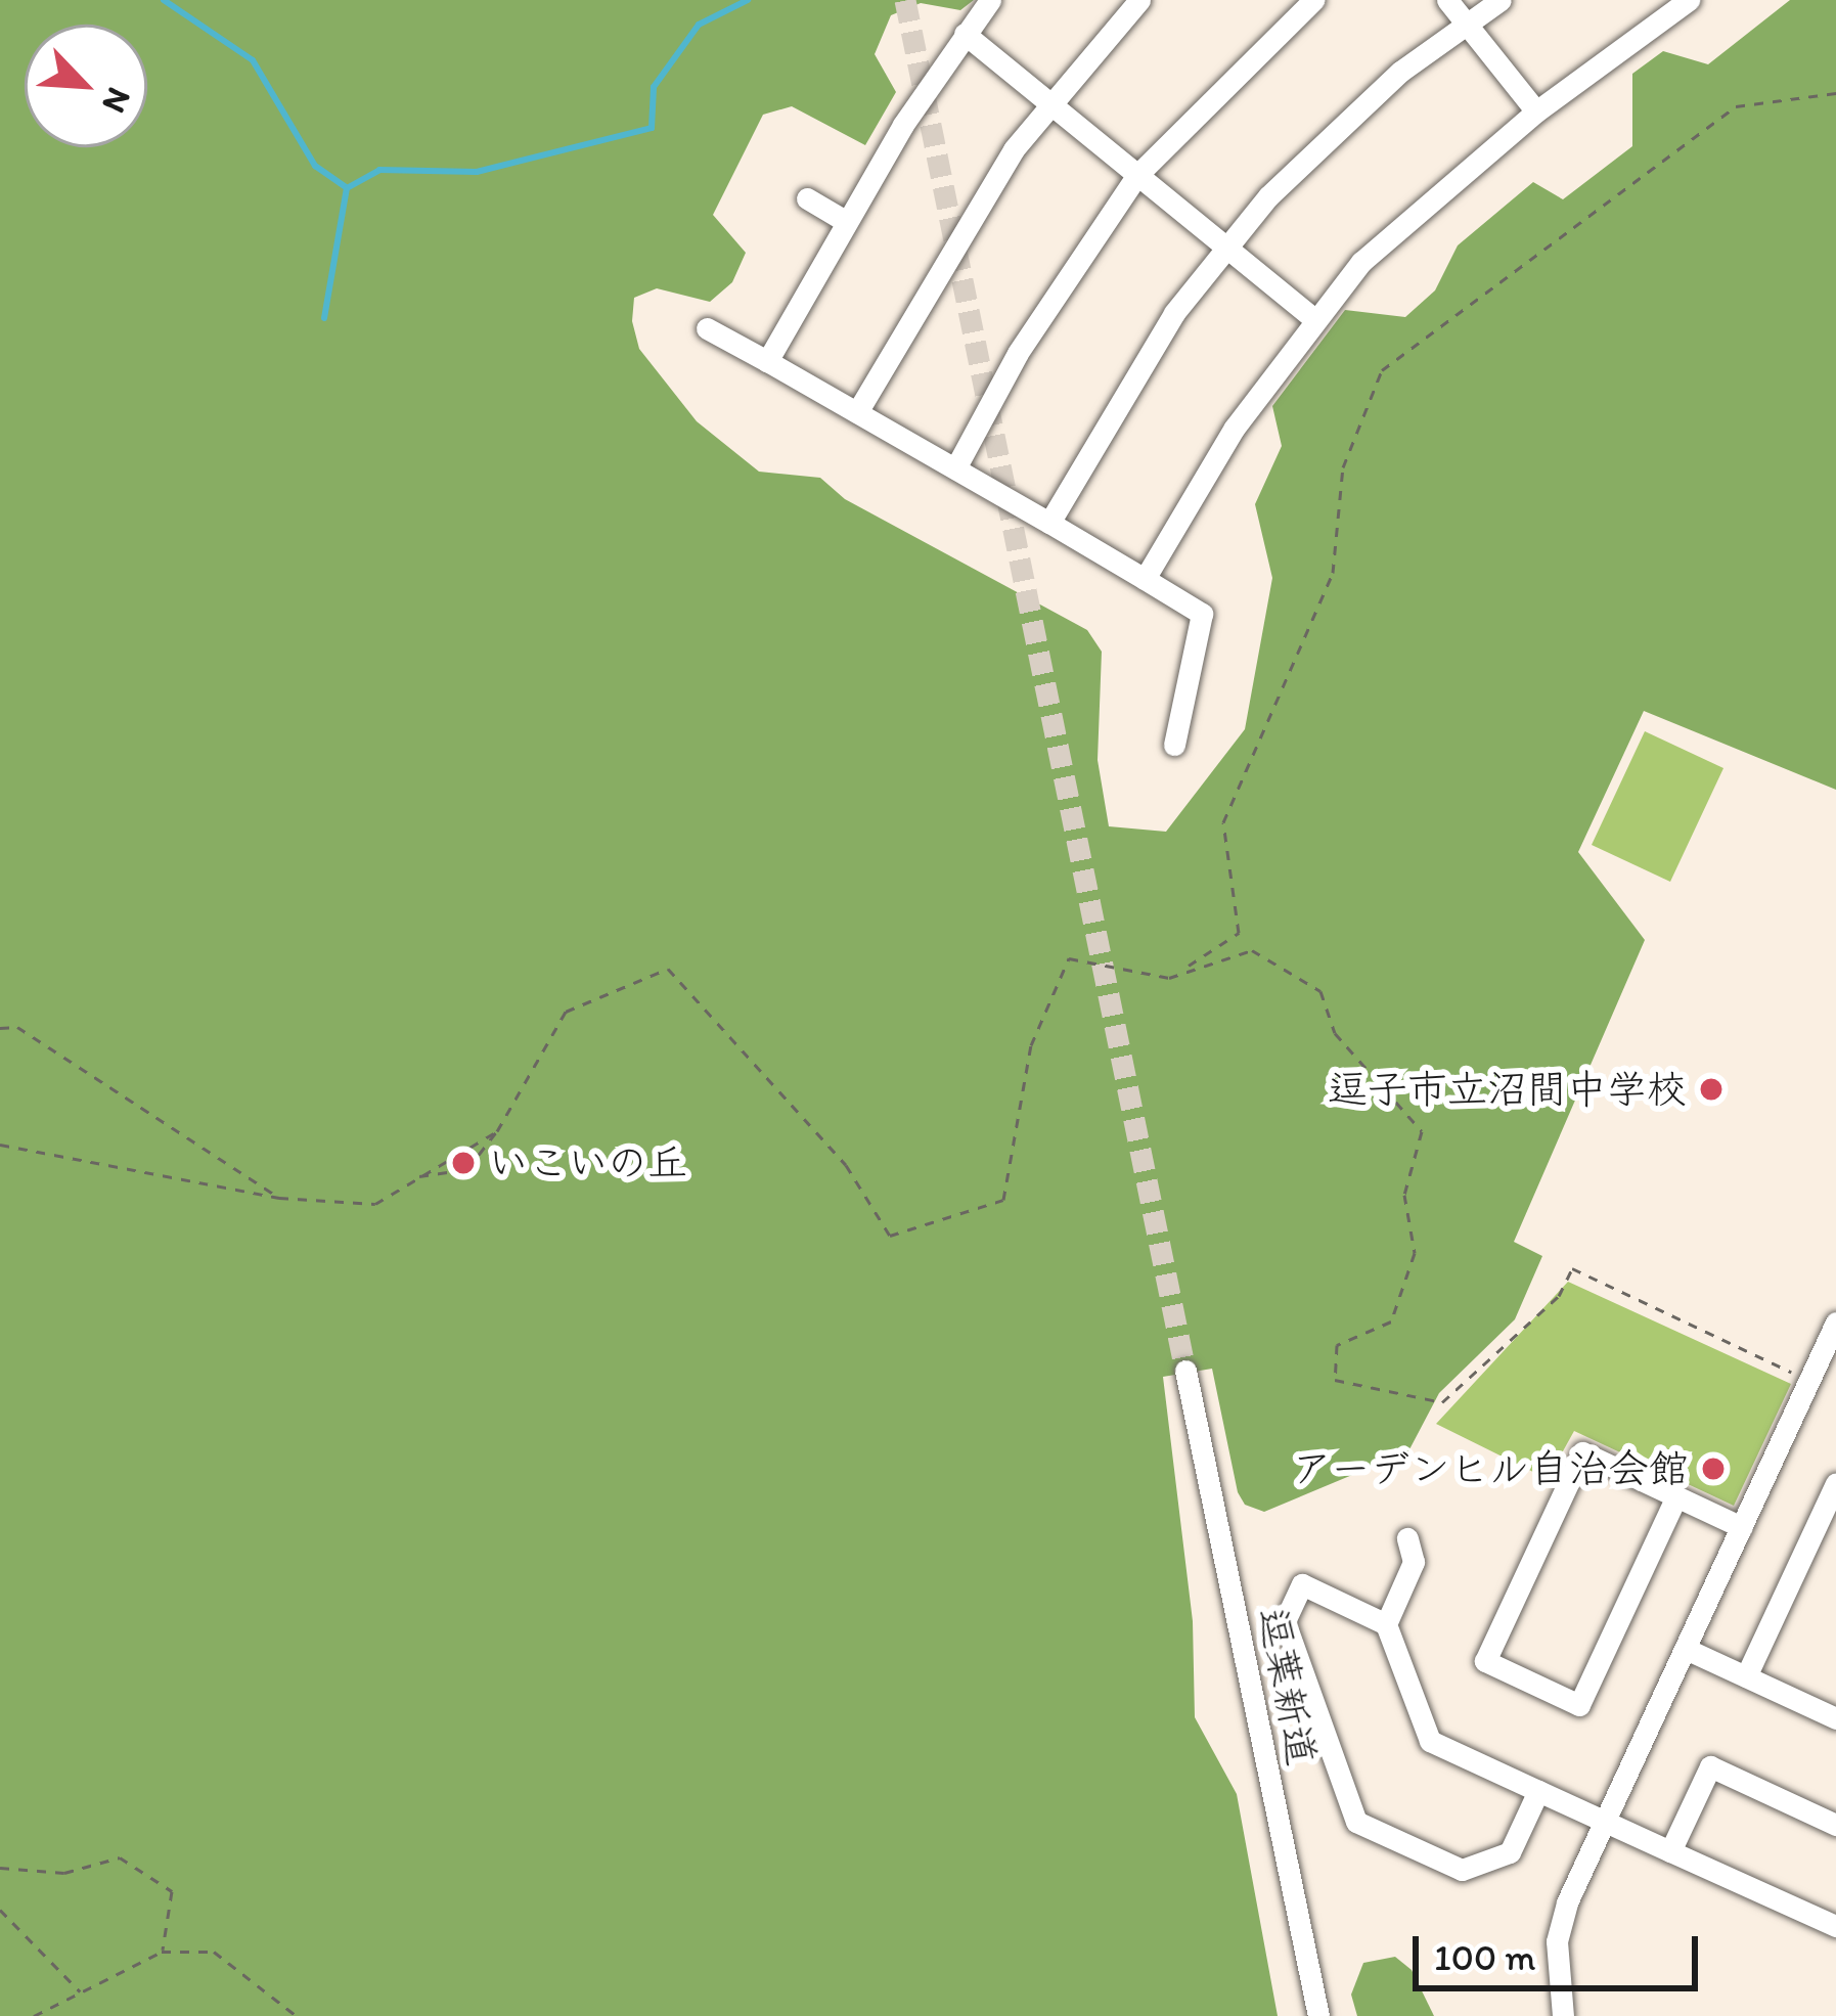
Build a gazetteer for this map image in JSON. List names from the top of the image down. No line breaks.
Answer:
{"streets":{"street":["逗葉新道"]},"places":["逗子市立沼間中学校","いこいの丘","アーデンヒル自治会館"],"scale_bar":"100 m","north":"bottom right"}
